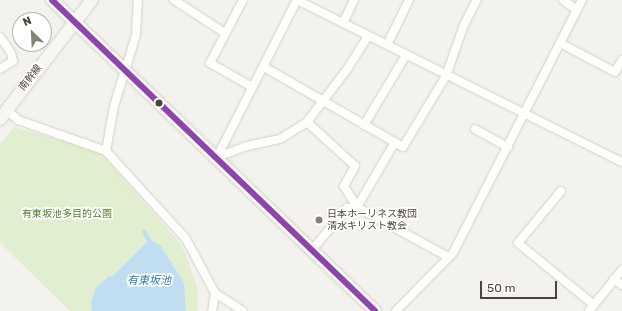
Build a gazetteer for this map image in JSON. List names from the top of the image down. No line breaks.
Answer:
{"streets":{"street":["南幹線"]},"water":["有東坂池"],"parks":["有東坂池多目的公園"],"places":["日本ホーリネス教団 清水キリスト教会"],"scale_bar":"50 m","north":"top left"}
